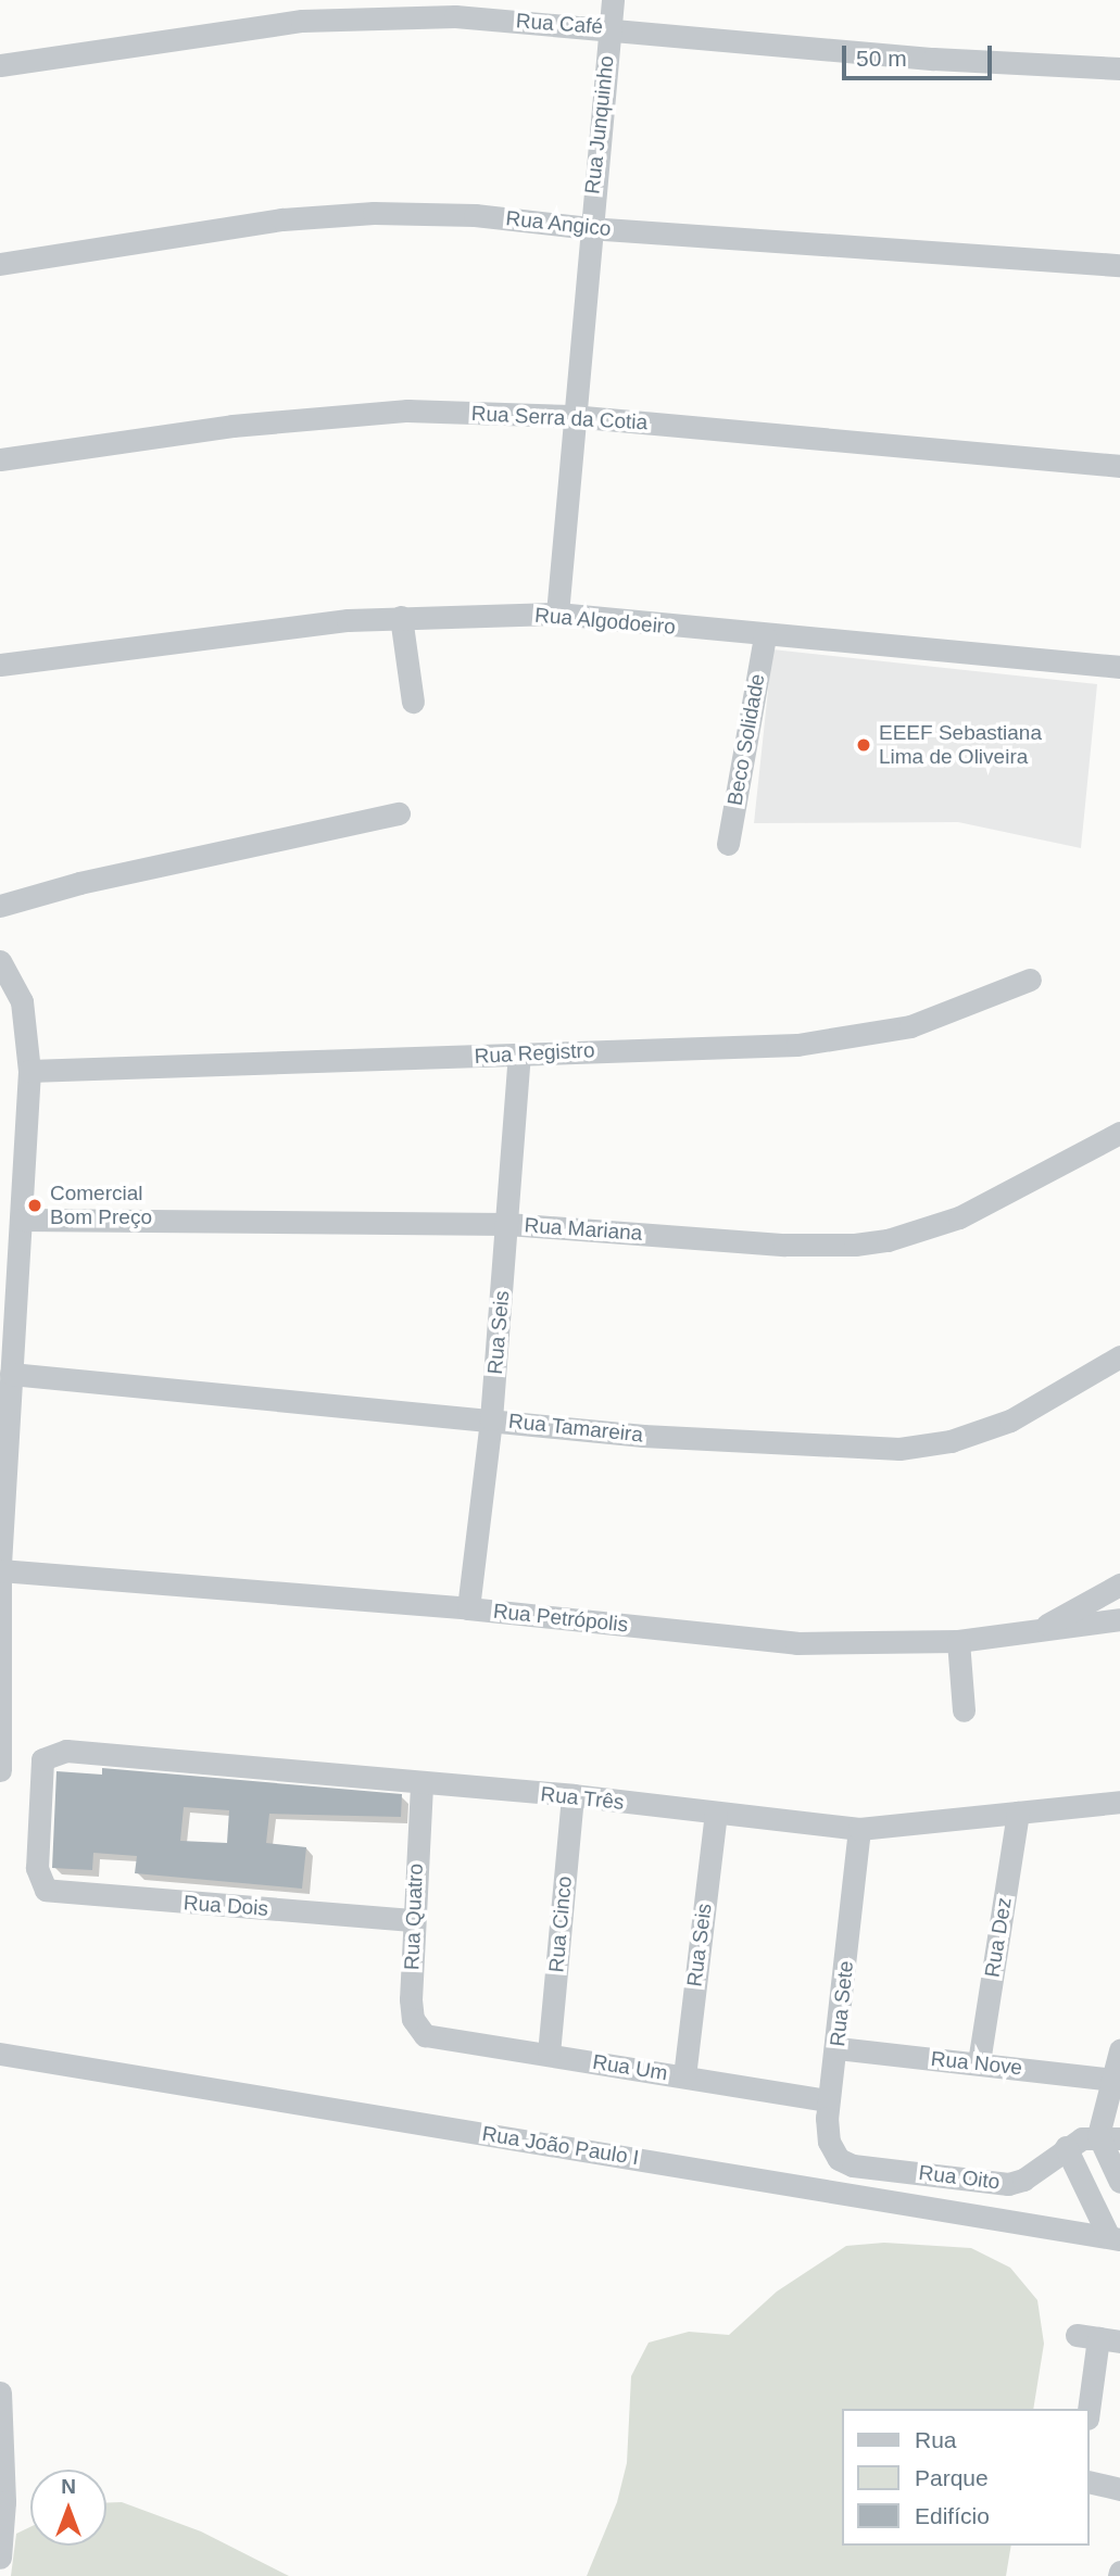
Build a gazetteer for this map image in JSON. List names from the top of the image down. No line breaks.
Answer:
{"streets":{"street":["Rua Café","Rua Junquinho","Rua Angico","Rua Serra da Cotia","Rua Algodoeiro","Beco Solidade","Rua Registro","Rua Mariana","Rua Seis","Rua Tamareira","Rua Petrópolis","Rua Três","Rua Dois","Rua Quatro","Rua Cinco","Rua Dez","Rua Sete","Rua Nove","Rua Um","Rua João Paulo I","Rua Oito"]},"crossings":[["Rua Café","Rua Junquinho"],["Rua Junquinho","Rua Angico"],["Rua Junquinho","Rua Serra da Cotia"],["Rua Junquinho","Rua Algodoeiro"],["Rua Algodoeiro","Beco Solidade"],["Rua Registro","Rua Seis"],["Rua Mariana","Rua Seis"],["Rua Seis","Rua Tamareira"],["Rua Seis","Rua Petrópolis"],["Rua Seis","Rua Três"],["Rua Seis","Rua Um"],["Rua Três","Rua Dois"],["Rua Três","Rua Quatro"],["Rua Três","Rua Cinco"],["Rua Três","Rua Dez"],["Rua Três","Rua Sete"],["Rua Dois","Rua Quatro"],["Rua Quatro","Rua Um"],["Rua Cinco","Rua Um"],["Rua Dez","Rua Nove"],["Rua Sete","Rua Nove"],["Rua Sete","Rua Um"],["Rua Sete","Rua Oito"]],"places":["EEEF Sebastiana Lima de Oliveira","Comercial Bom Preço"],"legend":["Rua","Parque","Edifício"],"scale_bar":"50 m","north":"top"}
